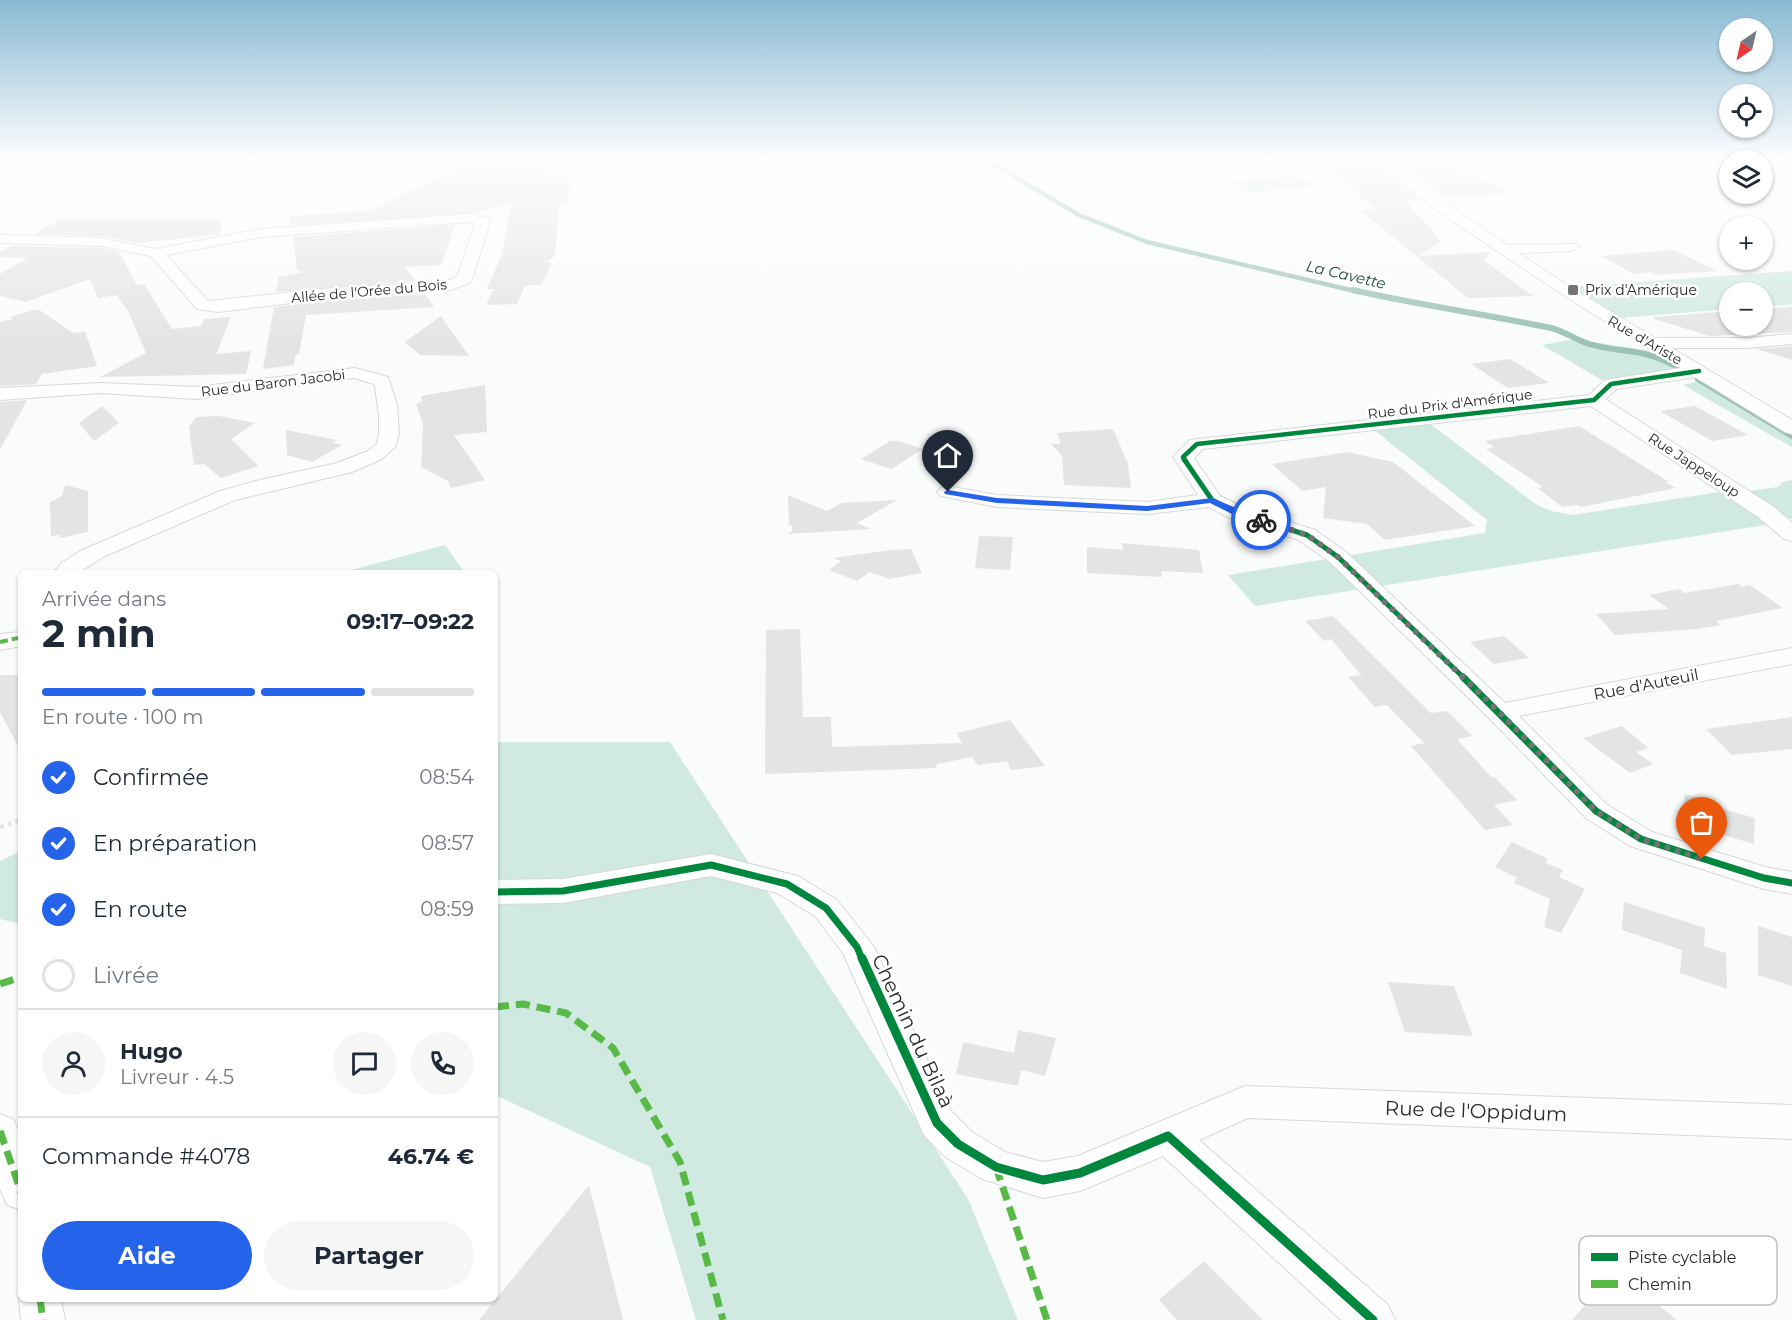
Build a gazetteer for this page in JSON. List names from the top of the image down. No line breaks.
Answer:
{"streets":{"street":["Allée de l'Orée du Bois","Rue d'Ariste","Rue du Baron Jacobi","Rue du Prix d'Amérique","Rue Jappeloup","Rue d'Auteuil","Chemin du Bilaà","Rue de l'Oppidum"]},"crossings":[["Rue d'Ariste","Rue du Prix d'Amérique"],["Rue du Prix d'Amérique","Rue Jappeloup"],["Chemin du Bilaà","Rue de l'Oppidum"]],"water":["La Cavette"],"places":{"transit":["Prix d'Amérique"]},"legend":["Piste cyclable","Chemin"],"north":"bottom left","page":{"map_buttons":["+","−"],"heading":["2 min","Arrivée dans","09:17–09:22"],"panel":["Hugo","Livreur · 4.5","Commande #4078","46.74 €"],"bar":"En route · 100 m","list":[["Confirmée","08:54"],["En préparation","08:57"],["En route","08:59"],"Livrée"],"buttons":["Aide","Partager"]}}
